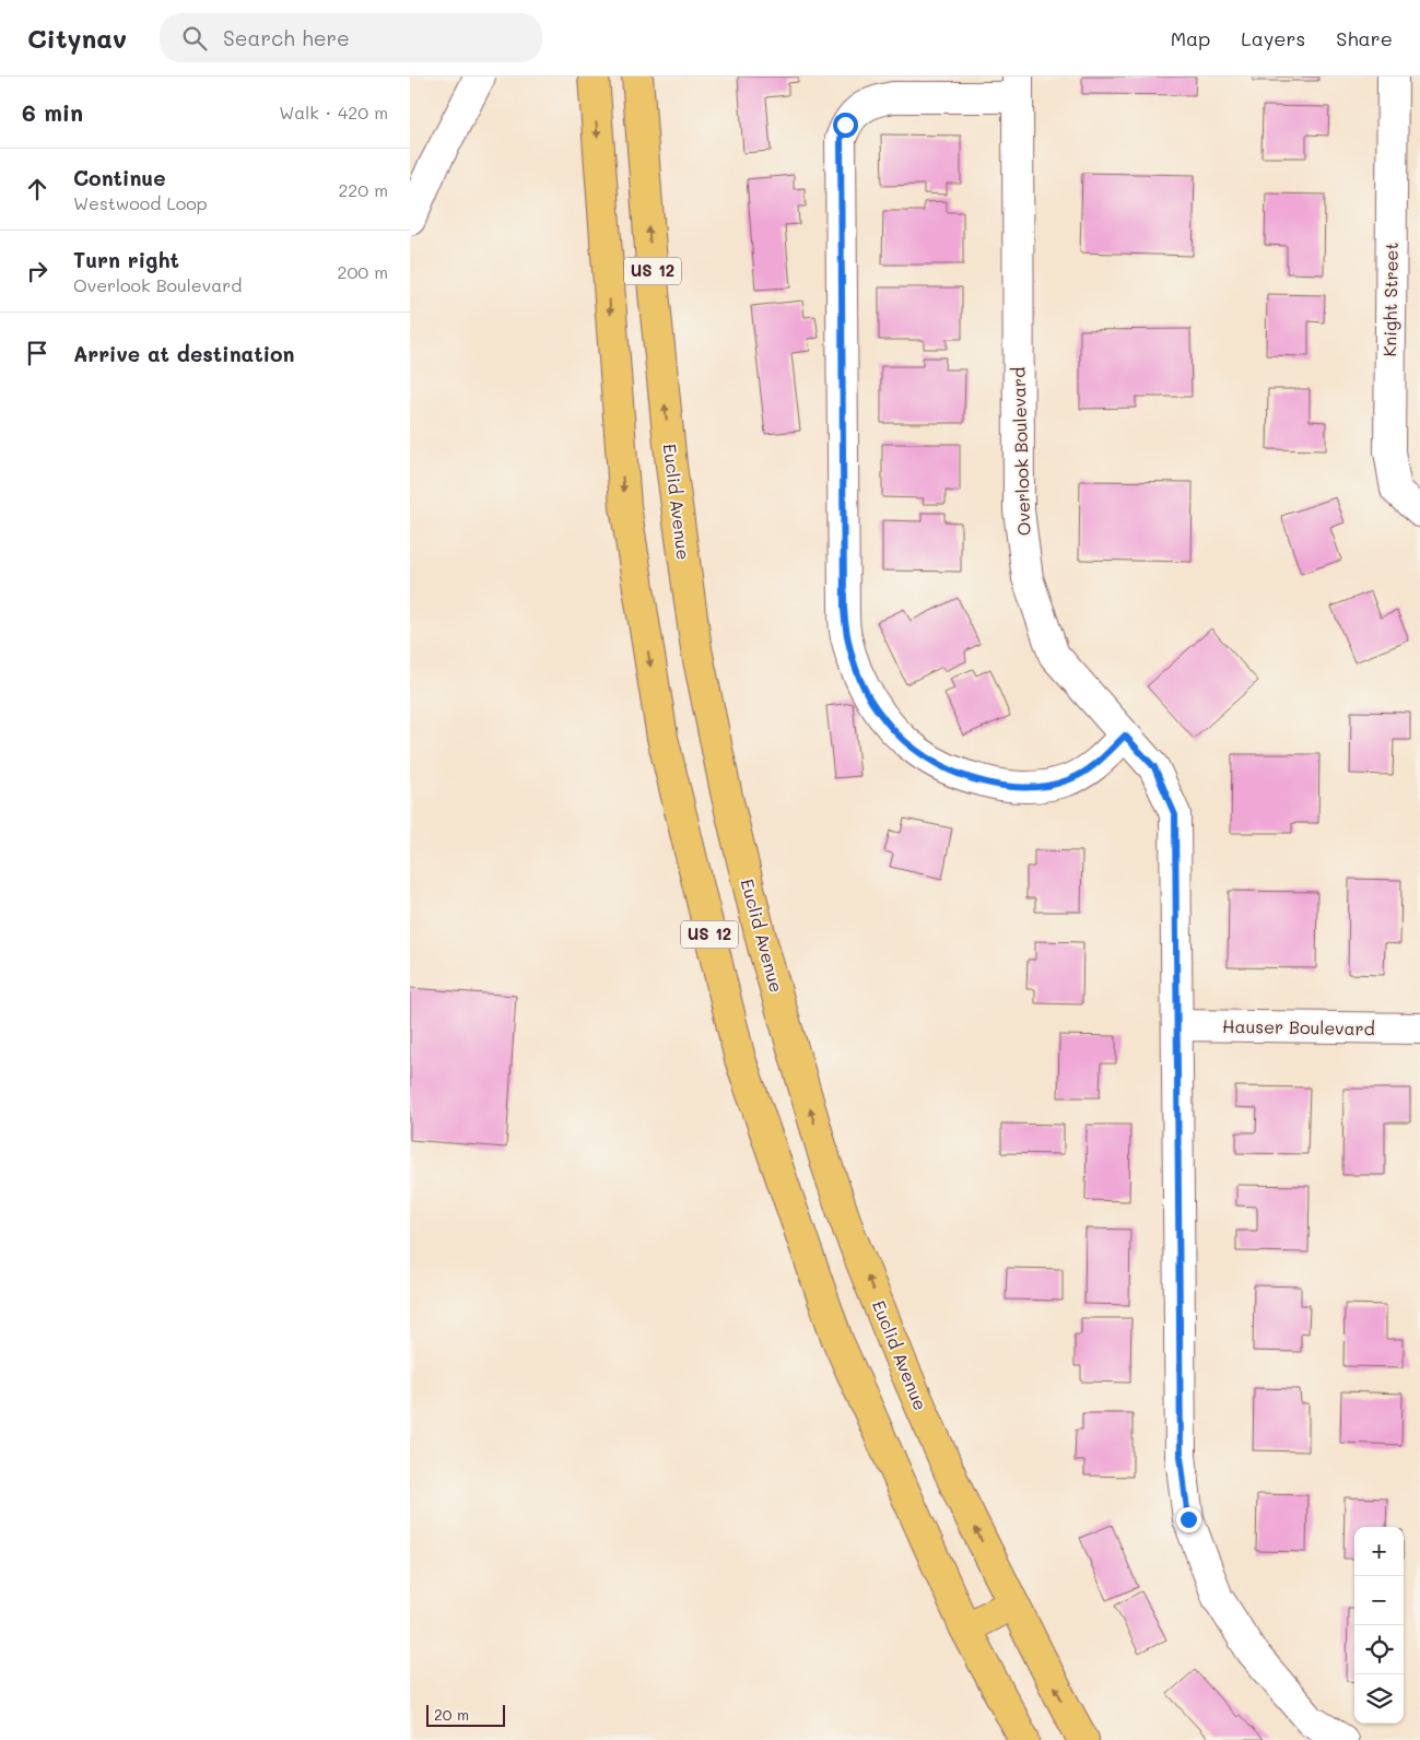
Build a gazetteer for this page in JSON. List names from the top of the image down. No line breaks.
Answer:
{"streets":{"highway":["US 12","Euclid Avenue"],"street":["Knight Street","Overlook Boulevard","Hauser Boulevard"]},"crossings":[["Overlook Boulevard","Hauser Boulevard"]],"scale_bar":"20 m","page":{"header":"Citynav","search":"Search here","nav":["Map","Layers","Share"],"heading":["6 min","Walk · 420 m"],"list":[["Continue","Westwood Loop","220 m"],["Turn right","Overlook Boulevard","200 m"],"Arrive at destination"],"map_buttons":["+","−"],"scale":"20 m"}}
